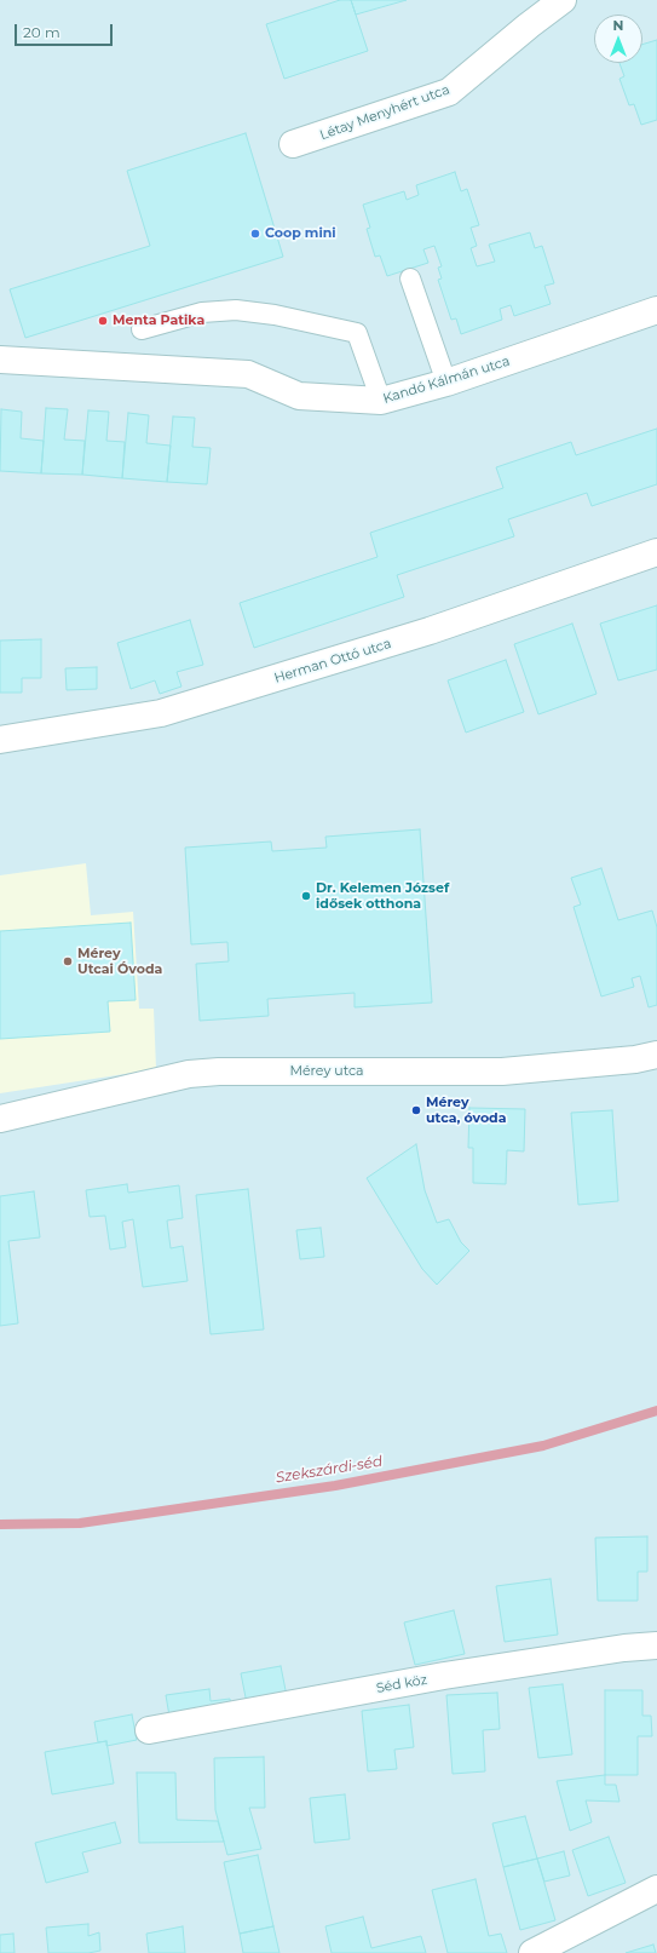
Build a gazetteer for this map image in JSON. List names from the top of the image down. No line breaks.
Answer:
{"streets":{"street":["Létay Menyhért utca","Kandó Kálmán utca","Herman Ottó utca","Mérey utca","Séd köz"]},"water":["Szekszárdi-séd"],"places":["Coop mini","Menta Patika","Dr. Kelemen József idősek otthona","Mérey Utcai Óvoda","Mérey utca, óvoda"],"scale_bar":"20 m","north":"top"}
